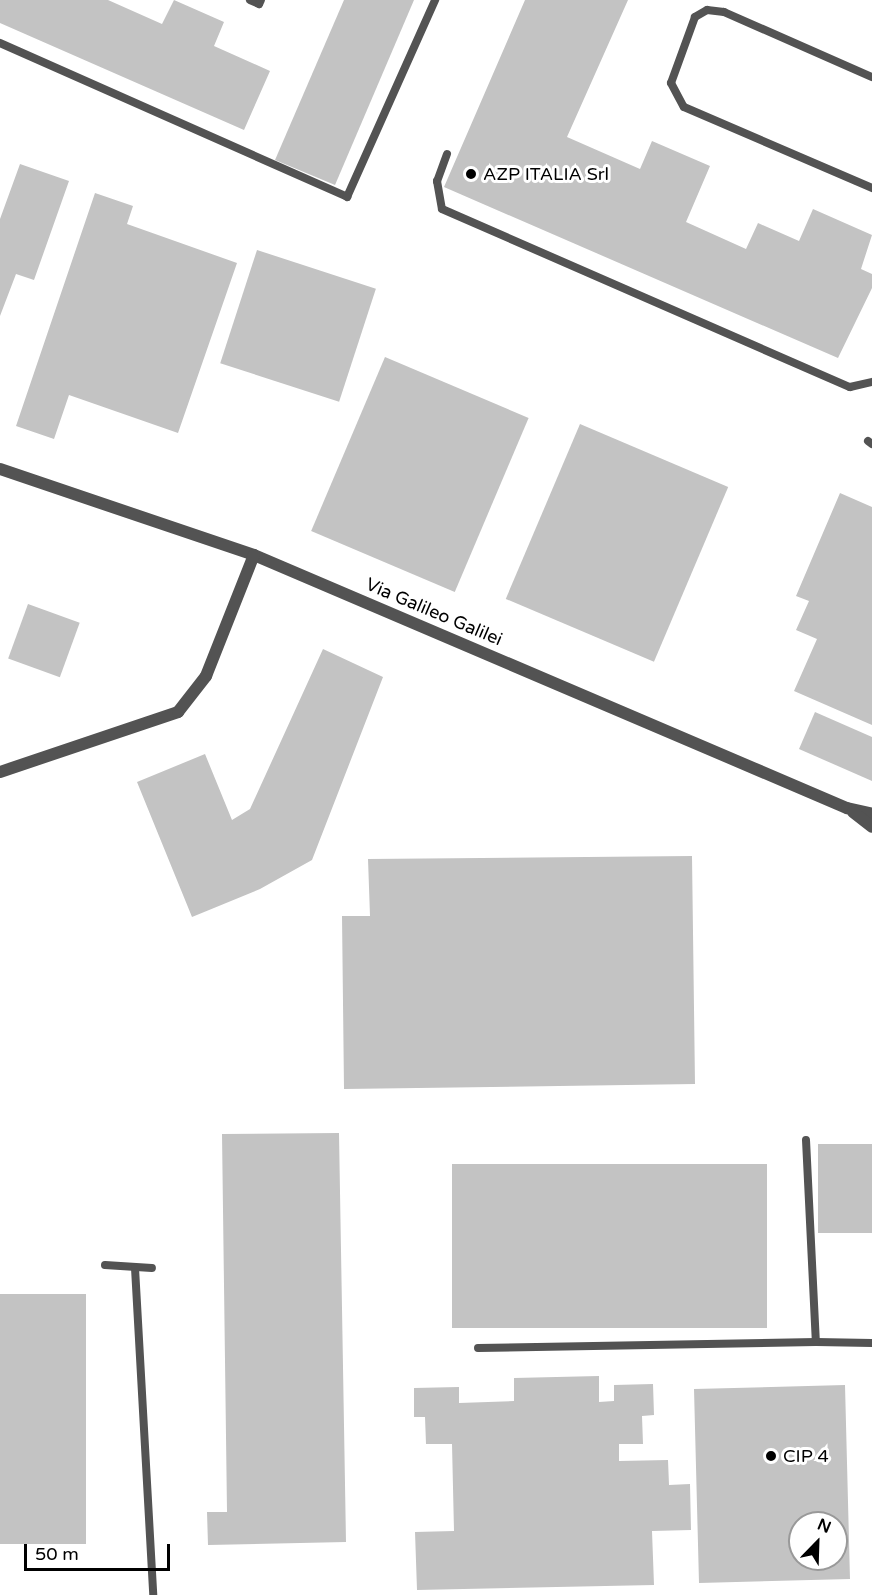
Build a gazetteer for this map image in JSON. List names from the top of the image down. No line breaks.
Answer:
{"streets":{"street":["Via Galileo Galilei"]},"places":["AZP ITALIA Srl","CIP 4"],"scale_bar":"50 m","north":"top right"}
